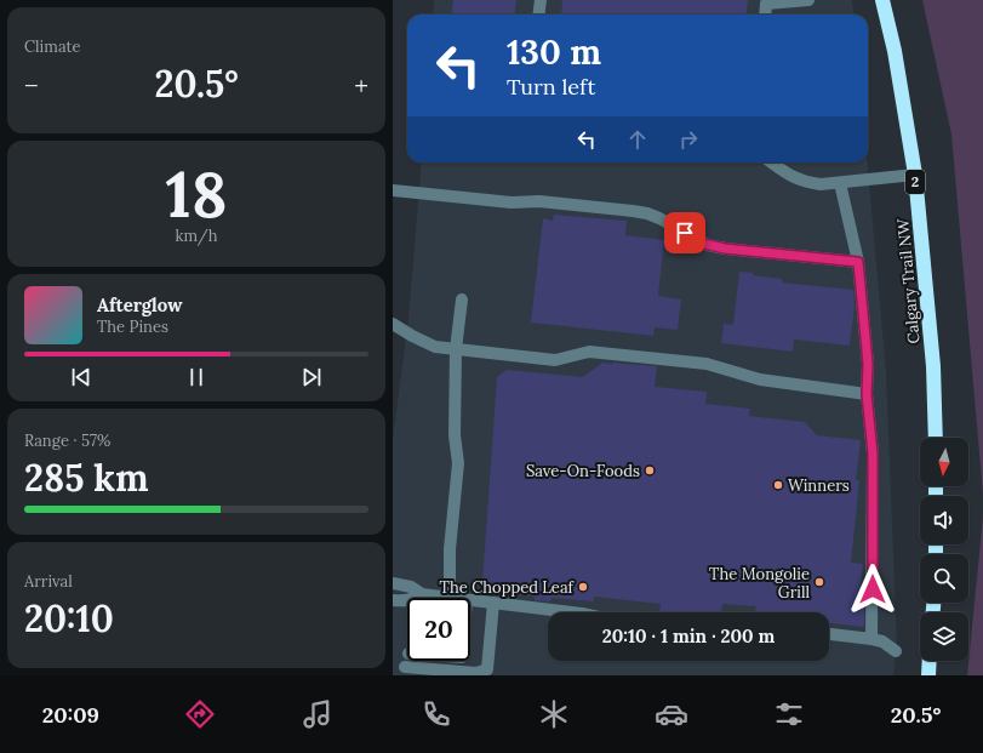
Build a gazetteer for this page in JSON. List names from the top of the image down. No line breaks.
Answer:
{"streets":{"highway":["2","Calgary Trail NW"]},"places":["Save-On-Foods","Winners","The Mongolie Grill","The Chopped Leaf"],"north":"bottom","page":{"tile":["Climate",["18","km/h"],["Range · 57%","285 km"],["Arrival","20:10"]],"turn":["130 m","Turn left"],"heat":["−","20.5°","+"],"song":["Afterglow","The Pines"],"limit":"20","trip":"20:10 · 1 min · 200 m","tabs":["20:09","20.5°"]}}
